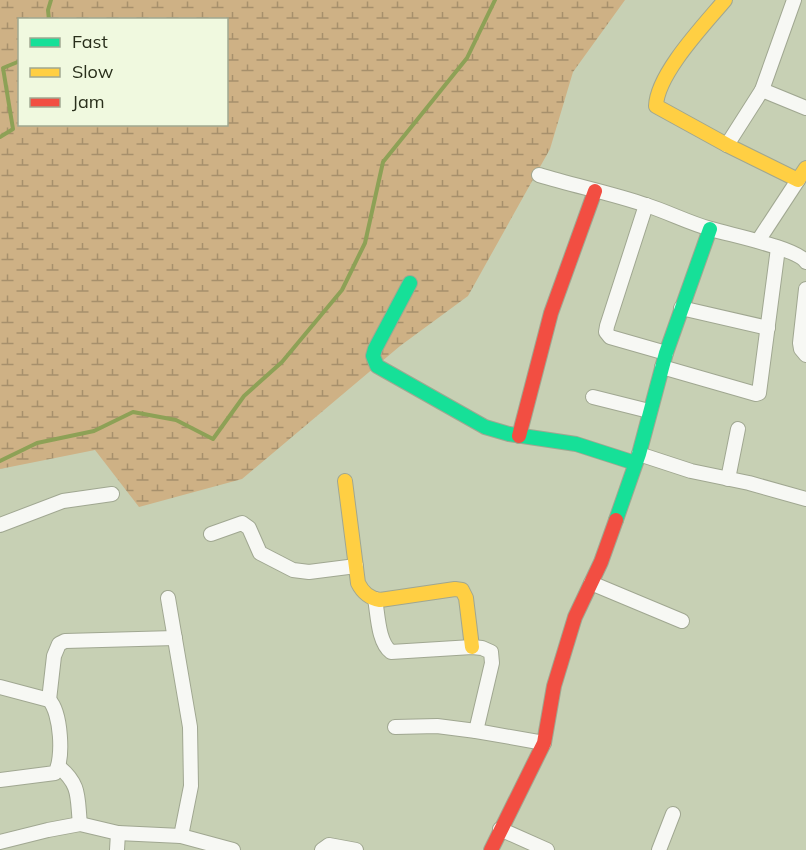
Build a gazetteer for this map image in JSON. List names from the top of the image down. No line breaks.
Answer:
{"legend":["Fast","Slow","Jam"]}
